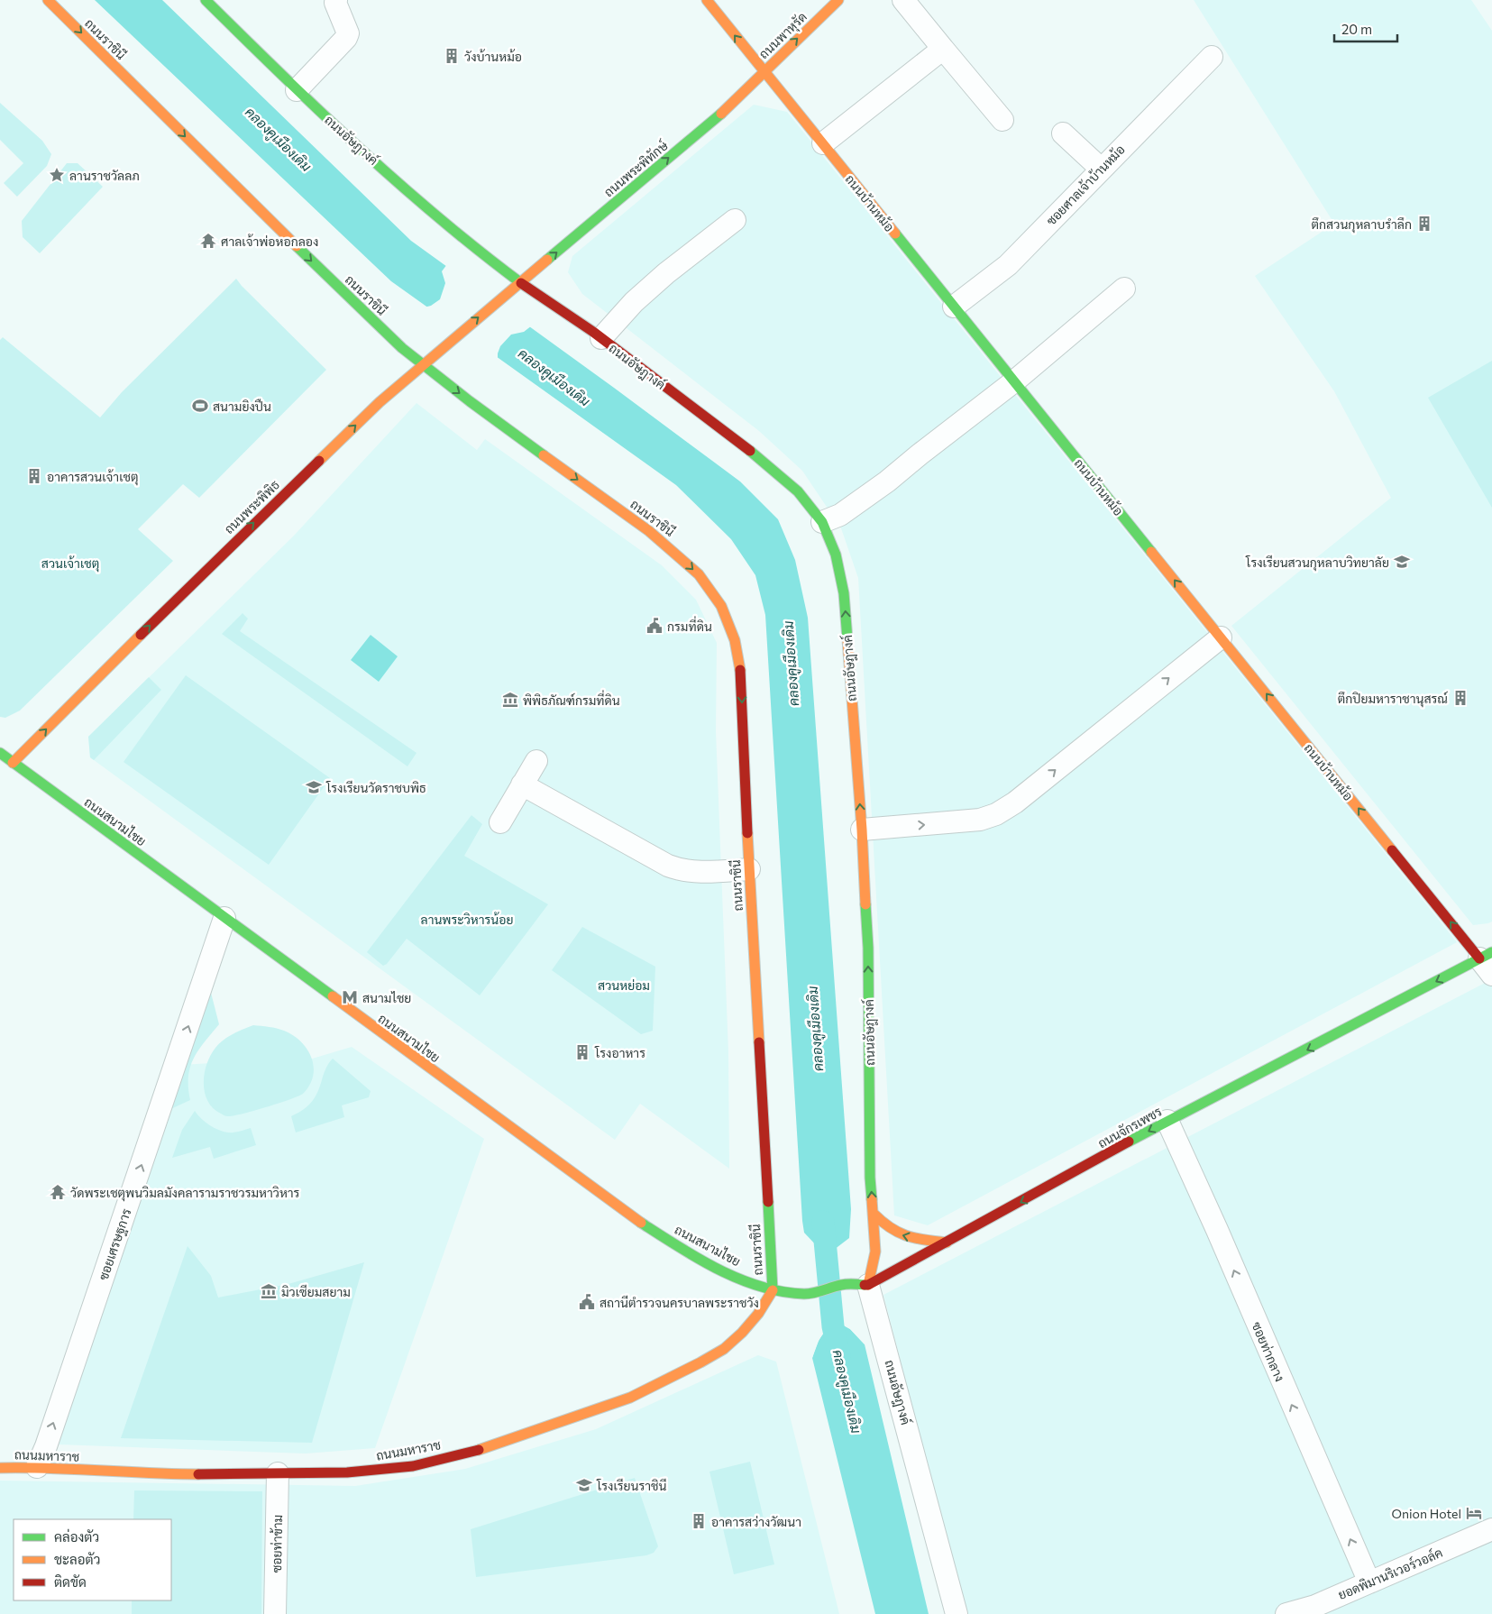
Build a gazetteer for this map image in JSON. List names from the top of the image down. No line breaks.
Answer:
{"streets":{"street":["ถนนพาหุรัด","ถนนราชินี","ถนนอัษฎางค์","ถนนพระพิทักษ์","ซอยศาลเจ้าบ้านหม้อ","ถนนบ้านหม้อ","ถนนพระพิพิธ","ถนนสนามไชย","ถนนจักรเพชร","ซอยเศรษฐการ","ซอยท่ากลาง","ถนนมหาราช","ซอยท่าข้าม","ยอดพิมานริเวอร์วอล์ค"]},"crossings":[["ถนนพาหุรัด","ถนนพระพิทักษ์"],["ถนนพาหุรัด","ถนนบ้านหม้อ"],["ถนนราชินี","ถนนพระพิพิธ"],["ถนนราชินี","ถนนสนามไชย"],["ถนนราชินี","ถนนมหาราช"],["ถนนอัษฎางค์","ถนนพระพิทักษ์"],["ถนนอัษฎางค์","ถนนพระพิพิธ"],["ถนนอัษฎางค์","ถนนจักรเพชร"],["ถนนพระพิทักษ์","ถนนบ้านหม้อ"],["ถนนพระพิทักษ์","ถนนพระพิพิธ"],["ซอยศาลเจ้าบ้านหม้อ","ถนนบ้านหม้อ"],["ถนนบ้านหม้อ","ถนนจักรเพชร"],["ถนนพระพิพิธ","ถนนสนามไชย"],["ถนนสนามไชย","ซอยเศรษฐการ"],["ถนนสนามไชย","ถนนมหาราช"],["ถนนจักรเพชร","ซอยท่ากลาง"],["ซอยเศรษฐการ","ถนนมหาราช"],["ซอยท่ากลาง","ยอดพิมานริเวอร์วอล์ค"],["ถนนมหาราช","ซอยท่าข้าม"]],"one_way":["ถนนพาหุรัด","ถนนราชินี","ถนนอัษฎางค์","ถนนบ้านหม้อ","ถนนพระพิพิธ","ถนนจักรเพชร","ซอยเศรษฐการ","ซอยท่ากลาง"],"water":["คลองคูเมืองเดิม"],"parks":["สวนเจ้าเชตุ","ลานพระวิหารน้อย","สวนหย่อม"],"places":{"building":["วังบ้านหม้อ","ตึกสวนกุหลาบรำลึก","อาคารสวนเจ้าเชตุ","ตึกปิยมหาราชานุสรณ์","โรงอาหาร","อาคารสว่างวัฒนา"],"place":["ลานราชวัลลภ"],"temple":["ศาลเจ้าพ่อหอกลอง","วัดพระเชตุพนวิมลมังคลารามราชวรมหาวิหาร"],"sports":["สนามยิงปืน"],"school or university":["โรงเรียนสวนกุหลาบวิทยาลัย","โรงเรียนวัดราชบพิธ","โรงเรียนราชินี"],"public building":["กรมที่ดิน","สถานีตำรวจนครบาลพระราชวัง"],"museum":["พิพิธภัณฑ์กรมที่ดิน","มิวเซียมสยาม"],"metro station":["สนามไชย"],"hotel":["Onion Hotel"]},"legend":["คล่องตัว","ชะลอตัว","ติดขัด"],"scale_bar":"20 m"}
